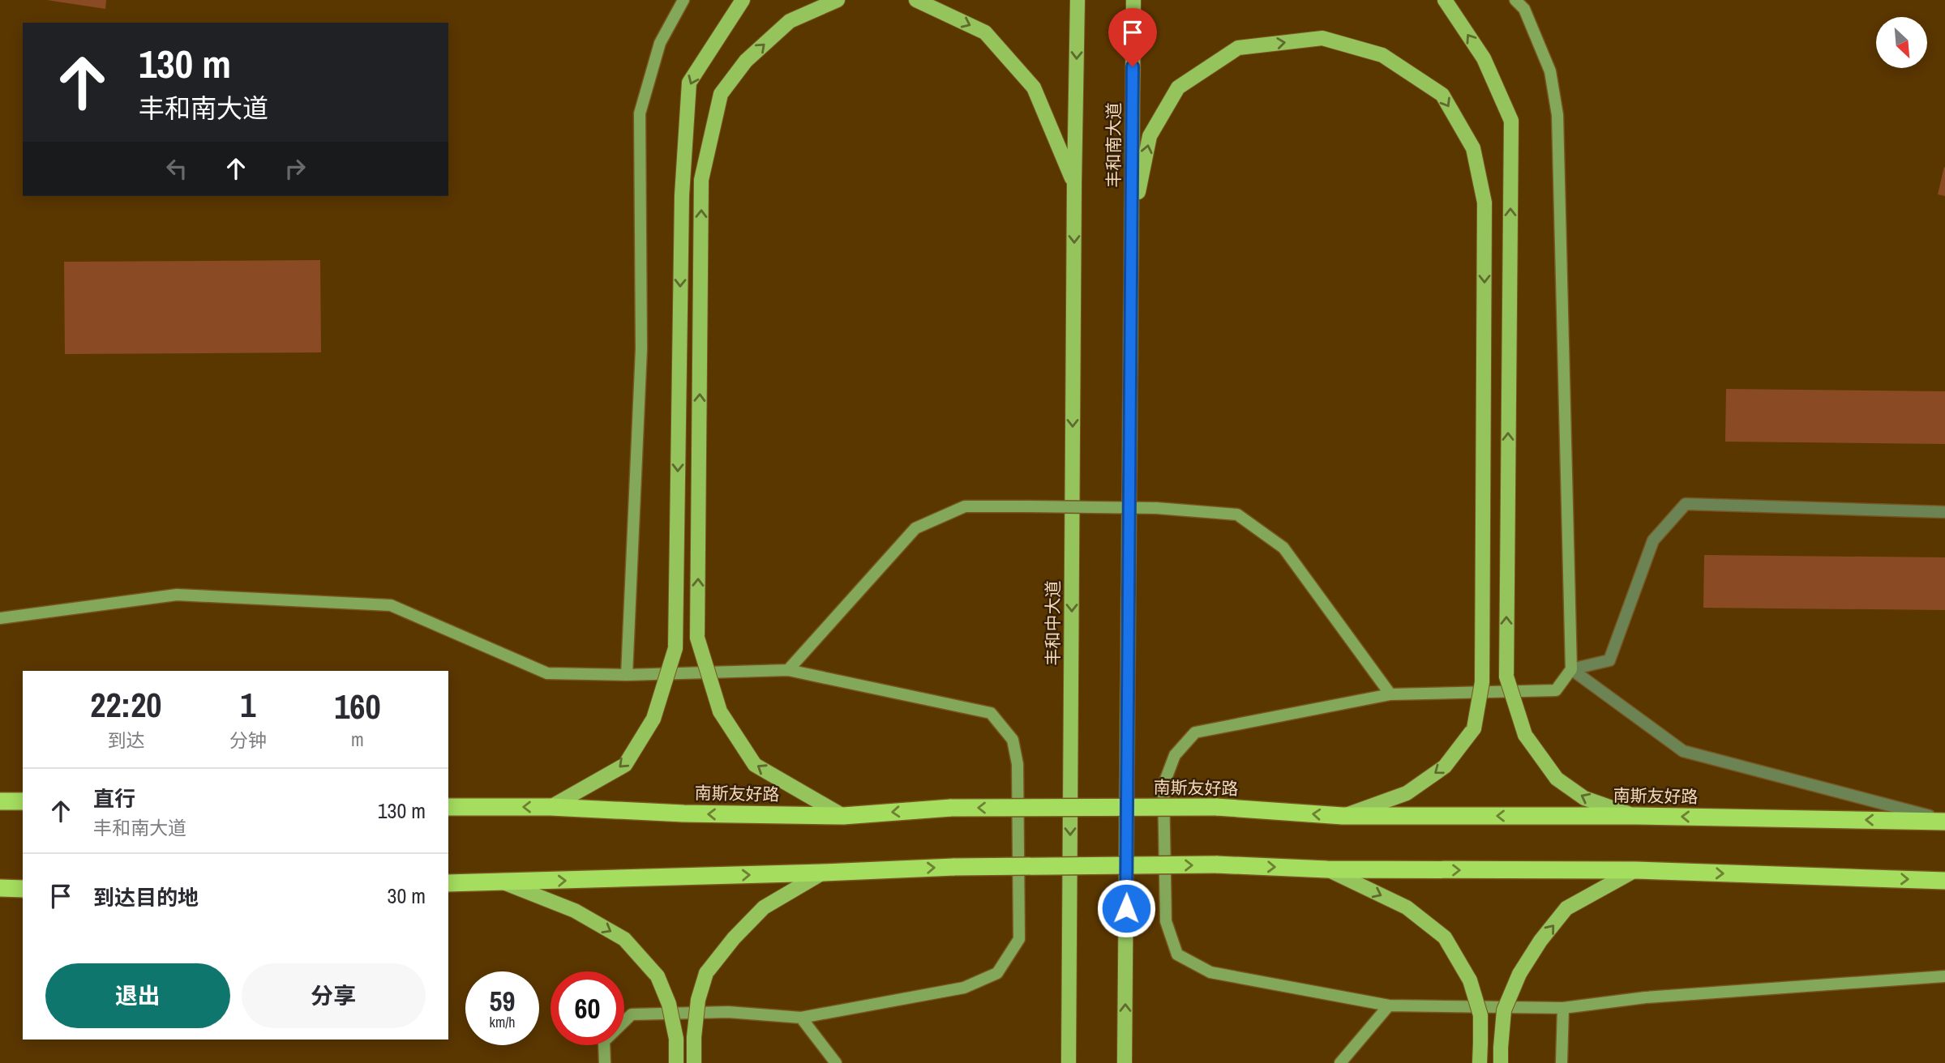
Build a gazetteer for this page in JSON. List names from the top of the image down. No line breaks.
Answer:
{"streets":{"highway":["南斯友好路"],"main road":["丰和南大道","丰和中大道"]},"north":"bottom right","page":{"turn":["130 m","丰和南大道"],"eta":["22:20","到达","1","分钟","160","m"],"list":[{"name":"直行","note":"丰和南大道","value":"130 m"},{"name":"到达目的地","value":"30 m"}],"buttons":["退出","分享"],"speed":"59 km/h","limit":"60"}}
